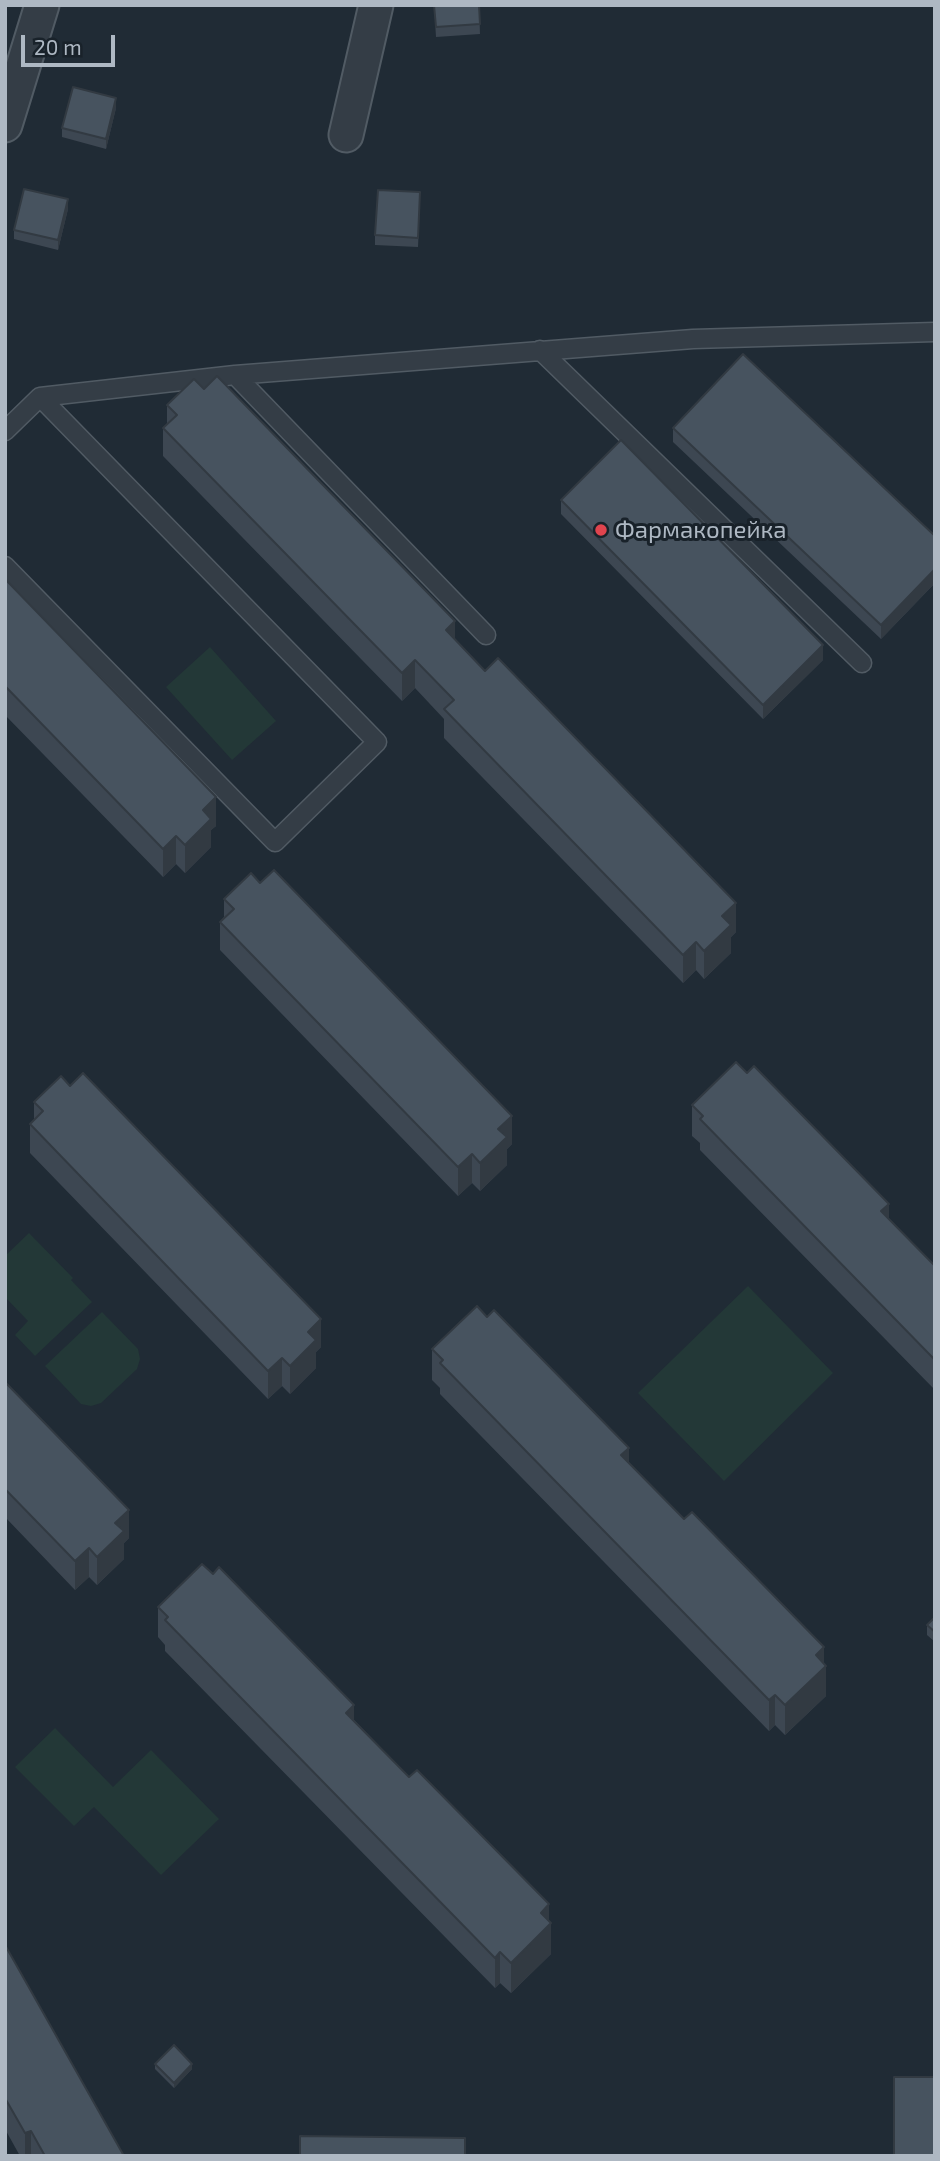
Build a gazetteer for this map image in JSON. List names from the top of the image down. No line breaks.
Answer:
{"places":["Фармакопейка"],"scale_bar":"20 m"}
